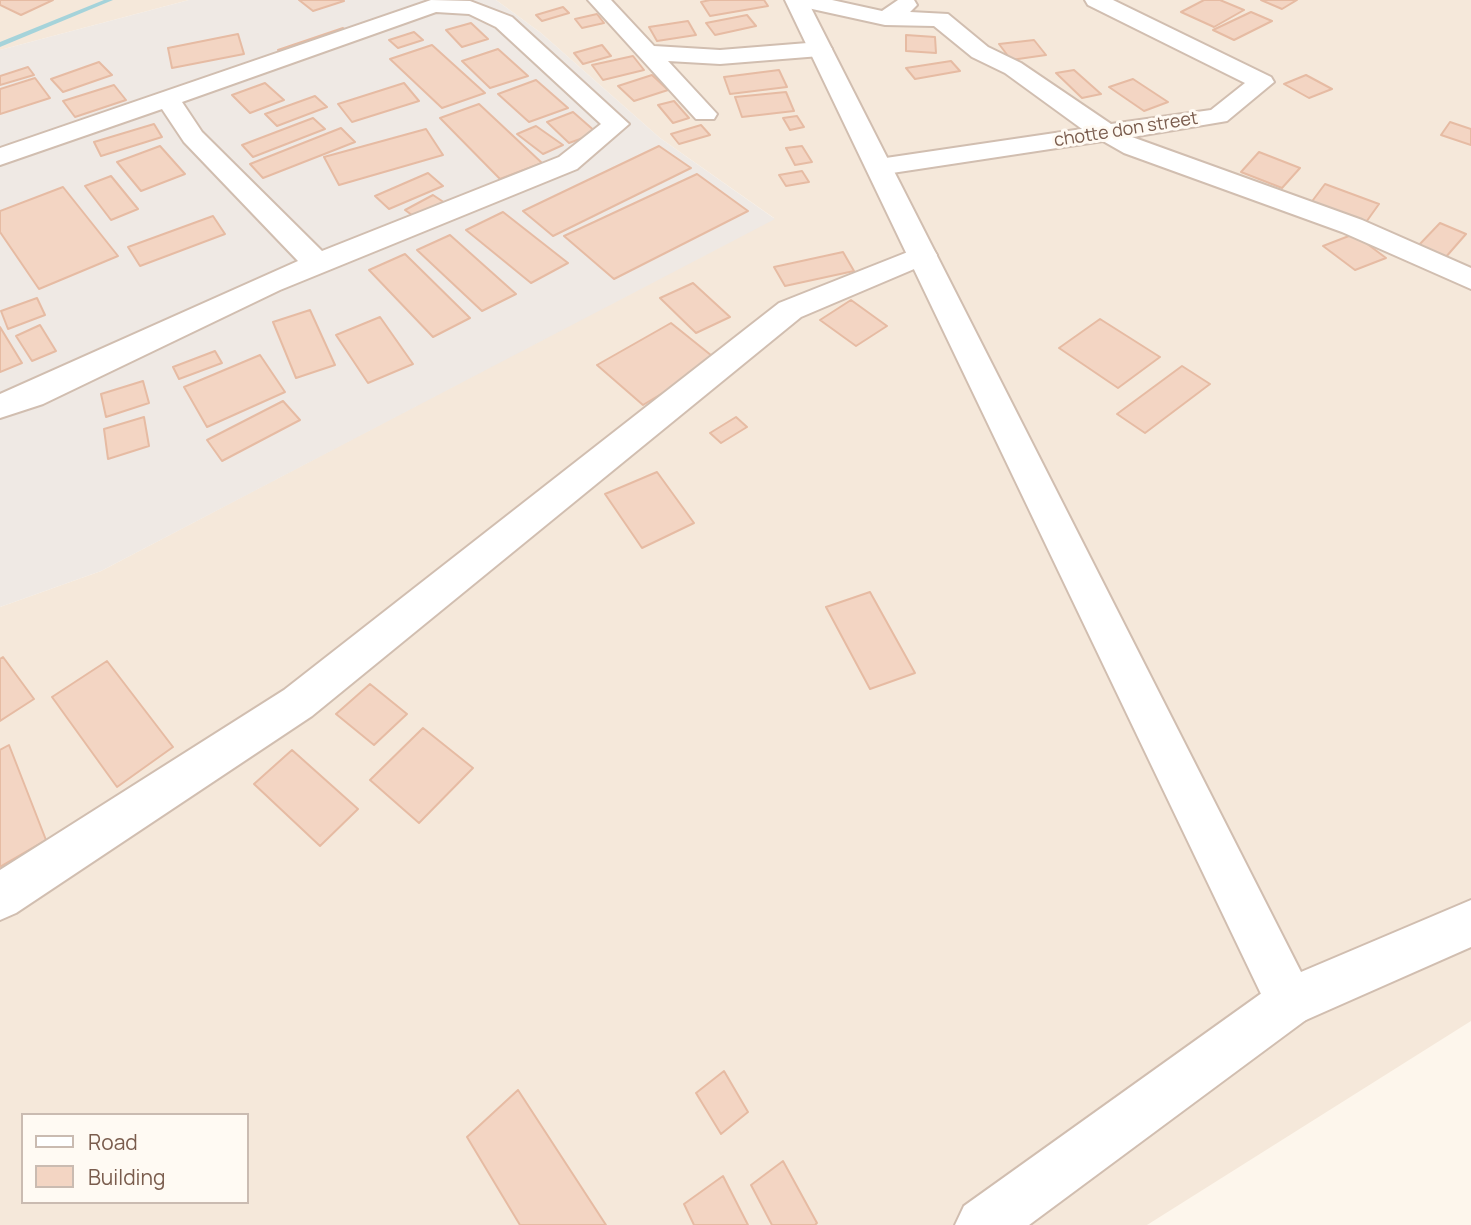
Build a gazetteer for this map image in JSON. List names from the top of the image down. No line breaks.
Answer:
{"streets":{"street":["chotte don street"]},"legend":["Road","Building"]}
